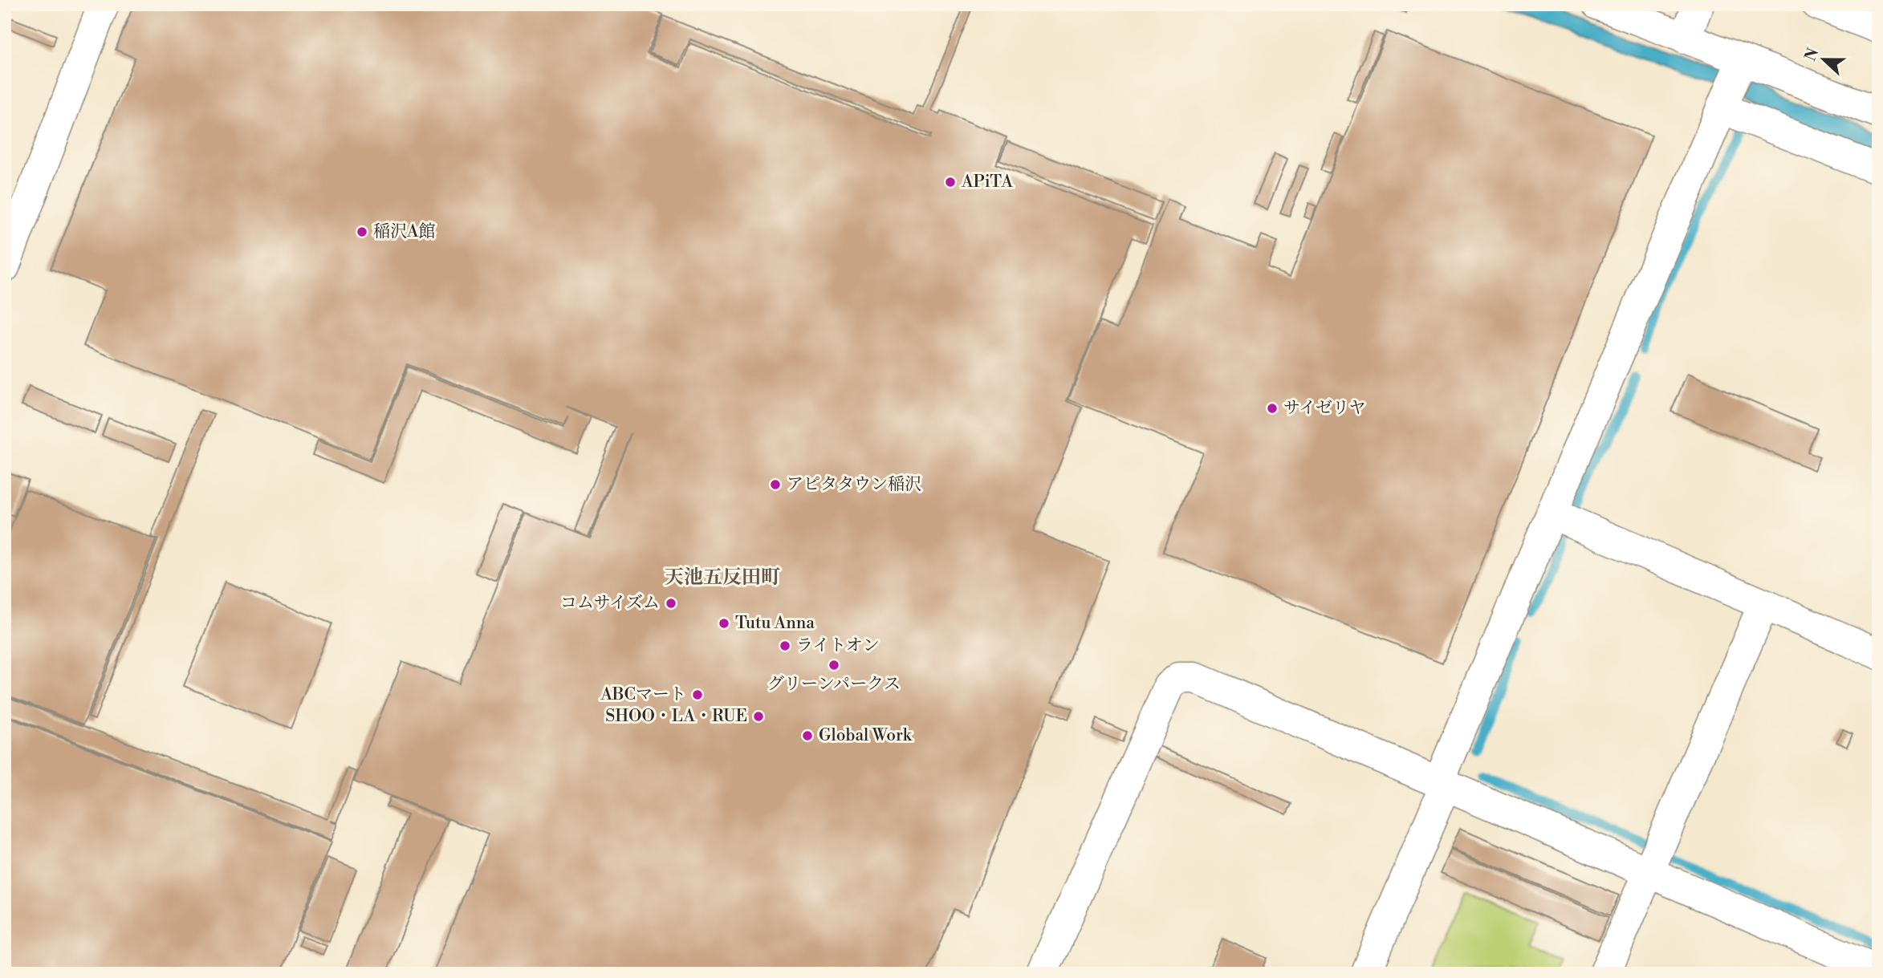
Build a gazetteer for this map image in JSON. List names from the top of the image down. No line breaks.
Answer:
{"districts":["天池五反田町"],"places":["APiTA","稲沢A館","サイゼリヤ","アピタタウン稲沢","コムサイズム","Tutu Anna","ライトオン","グリーンパークス","ABCマート","SHOO・LA・RUE","Global Work"],"north":"left"}
